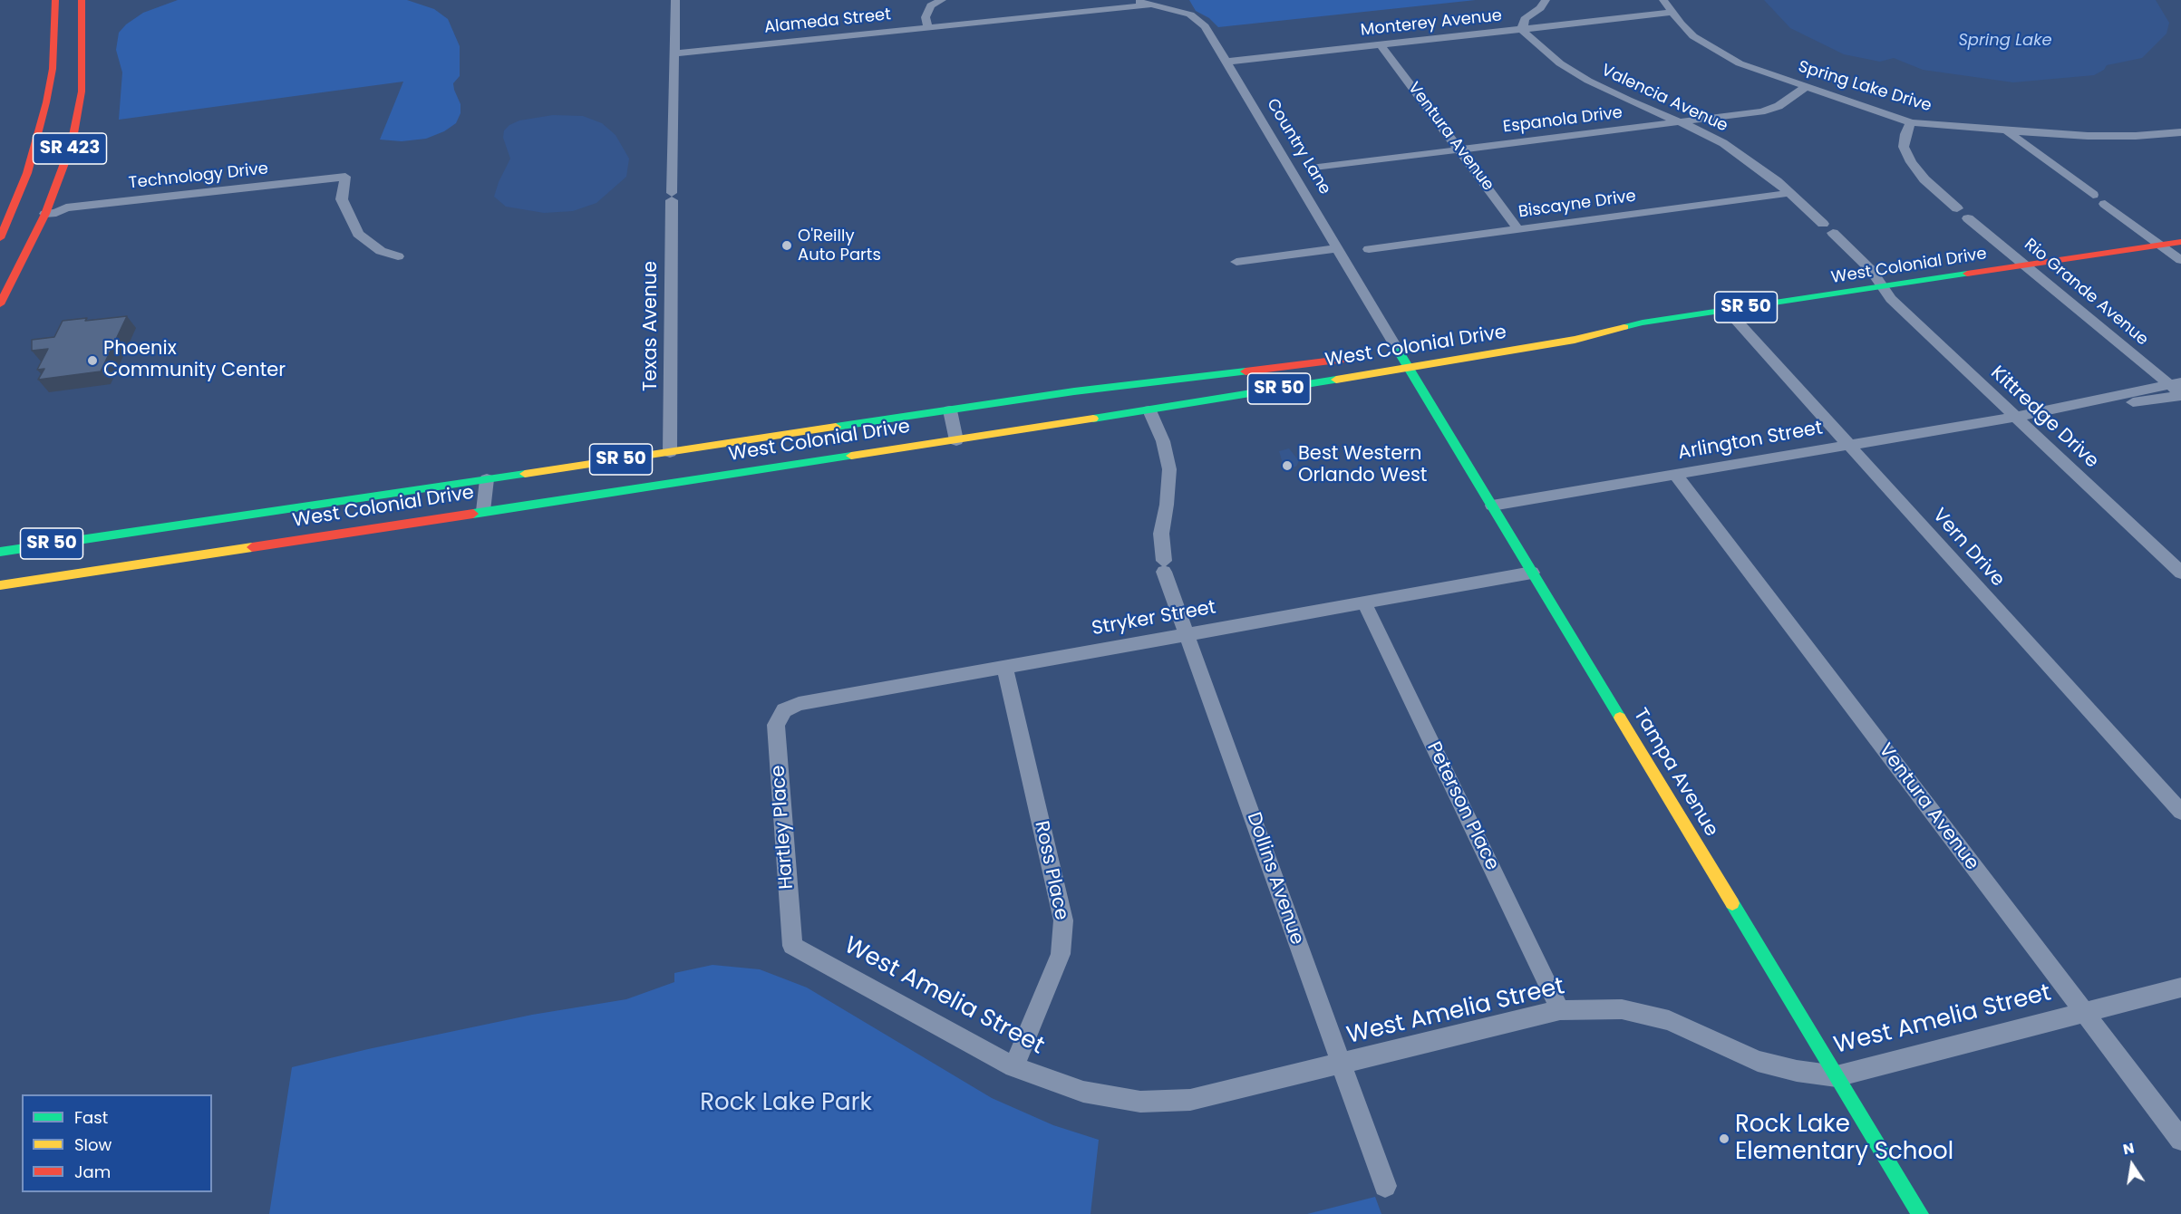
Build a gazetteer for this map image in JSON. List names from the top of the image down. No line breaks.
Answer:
{"streets":{"main road":["SR 423","West Colonial Drive","SR 50","Tampa Avenue"],"street":["Alameda Street","Monterey Avenue","Spring Lake Drive","Valencia Avenue","Espanola Drive","Ventura Avenue","Country Lane","Technology Drive","Biscayne Drive","Rio Grande Avenue","Texas Avenue","Kittredge Drive","Arlington Street","Vern Drive","Stryker Street","Peterson Place","Hartley Place","Ross Place","Dollins Avenue","West Amelia Street"]},"crossings":[["Alameda Street","Country Lane"],["Alameda Street","Texas Avenue"],["Monterey Avenue","Spring Lake Drive"],["Monterey Avenue","Valencia Avenue"],["Monterey Avenue","Ventura Avenue"],["Monterey Avenue","Country Lane"],["Spring Lake Drive","Espanola Drive"],["Valencia Avenue","Espanola Drive"],["Valencia Avenue","Biscayne Drive"],["Espanola Drive","Ventura Avenue"],["Ventura Avenue","Biscayne Drive"],["Ventura Avenue","Arlington Street"],["Ventura Avenue","West Amelia Street"],["Country Lane","West Colonial Drive"],["Country Lane","Tampa Avenue"],["SR 423","Technology Drive"],["West Colonial Drive","Rio Grande Avenue"],["West Colonial Drive","Texas Avenue"],["West Colonial Drive","Kittredge Drive"],["West Colonial Drive","Vern Drive"],["West Colonial Drive","Tampa Avenue"],["West Colonial Drive","Dollins Avenue"],["Rio Grande Avenue","Arlington Street"],["Kittredge Drive","Arlington Street"],["Arlington Street","Vern Drive"],["Arlington Street","Tampa Avenue"],["Stryker Street","Tampa Avenue"],["Stryker Street","Peterson Place"],["Stryker Street","Hartley Place"],["Stryker Street","Ross Place"],["Stryker Street","Dollins Avenue"],["Tampa Avenue","West Amelia Street"],["Peterson Place","West Amelia Street"],["Hartley Place","West Amelia Street"],["Ross Place","West Amelia Street"],["Dollins Avenue","West Amelia Street"]],"water":["Spring Lake"],"parks":["Rock Lake Park"],"places":["O'Reilly Auto Parts","Phoenix Community Center","Best Western Orlando West","Rock Lake Elementary School"],"legend":["Fast","Slow","Jam"],"north":"top"}
